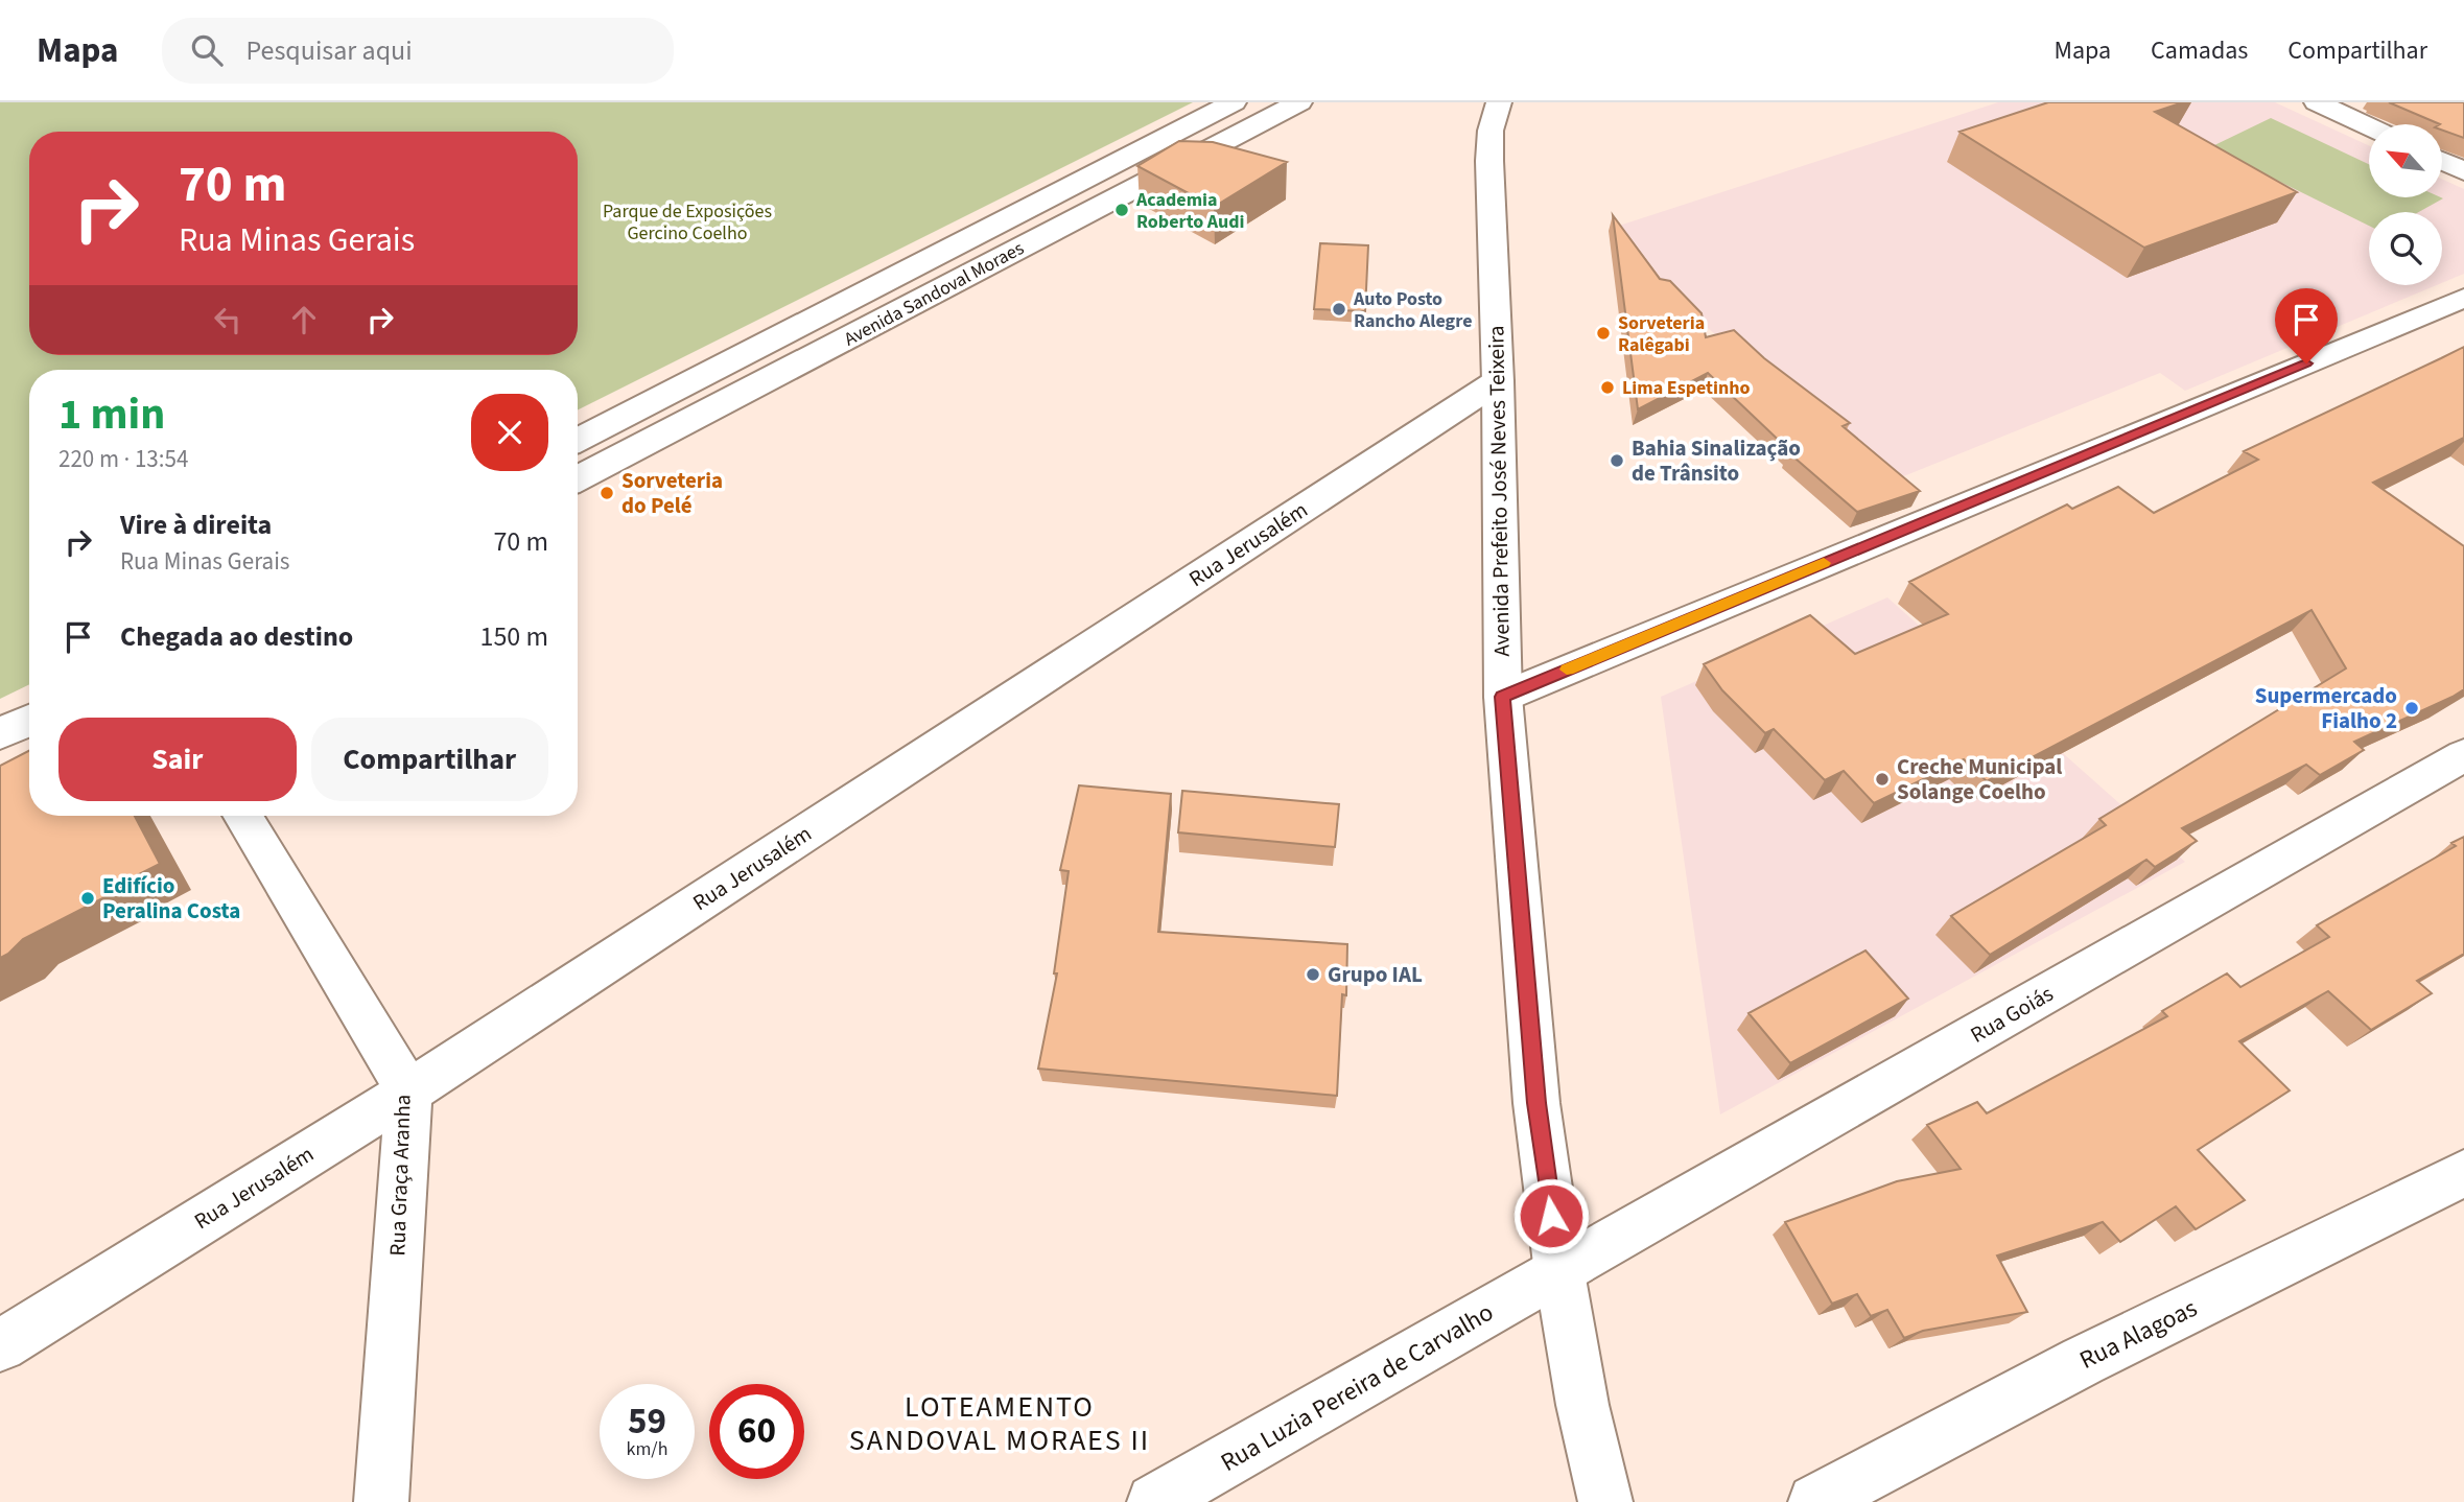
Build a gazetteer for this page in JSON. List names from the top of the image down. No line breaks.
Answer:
{"streets":{"street":["Avenida Sandoval Moraes","Avenida Prefeito José Neves Teixeira","Rua Jerusalém","Rua Goiás","Rua Graça Aranha","Rua Alagoas","Rua Luzia Pereira de Carvalho"]},"crossings":[["Avenida Prefeito José Neves Teixeira","Rua Jerusalém"],["Avenida Prefeito José Neves Teixeira","Rua Goiás"],["Avenida Prefeito José Neves Teixeira","Rua Luzia Pereira de Carvalho"],["Rua Jerusalém","Rua Graça Aranha"],["Rua Goiás","Rua Luzia Pereira de Carvalho"]],"districts":["LOTEAMENTO SANDOVAL MORAES II"],"parks":["Parque de Exposições Gercino Coelho"],"places":["Academia Roberto Audi","Auto Posto Rancho Alegre","Sorveteria Ralêgabi","Lima Espetinho","Bahia Sinalização de Trânsito","Sorveteria do Pelé","Supermercado Fialho 2","Creche Municipal Solange Coelho","Edifício Peralina Costa","Grupo IAL"],"north":"top left","page":{"header":"Mapa","search":"Pesquisar aqui","nav":["Mapa","Camadas","Compartilhar"],"turn":["70 m","Rua Minas Gerais"],"heading":["1 min","220 m · 13:54"],"list":[{"name":"Vire à direita","note":"Rua Minas Gerais","value":"70 m"},{"name":"Chegada ao destino","value":"150 m"}],"buttons":["Sair","Compartilhar"],"speed":"59 km/h","limit":"60"}}
